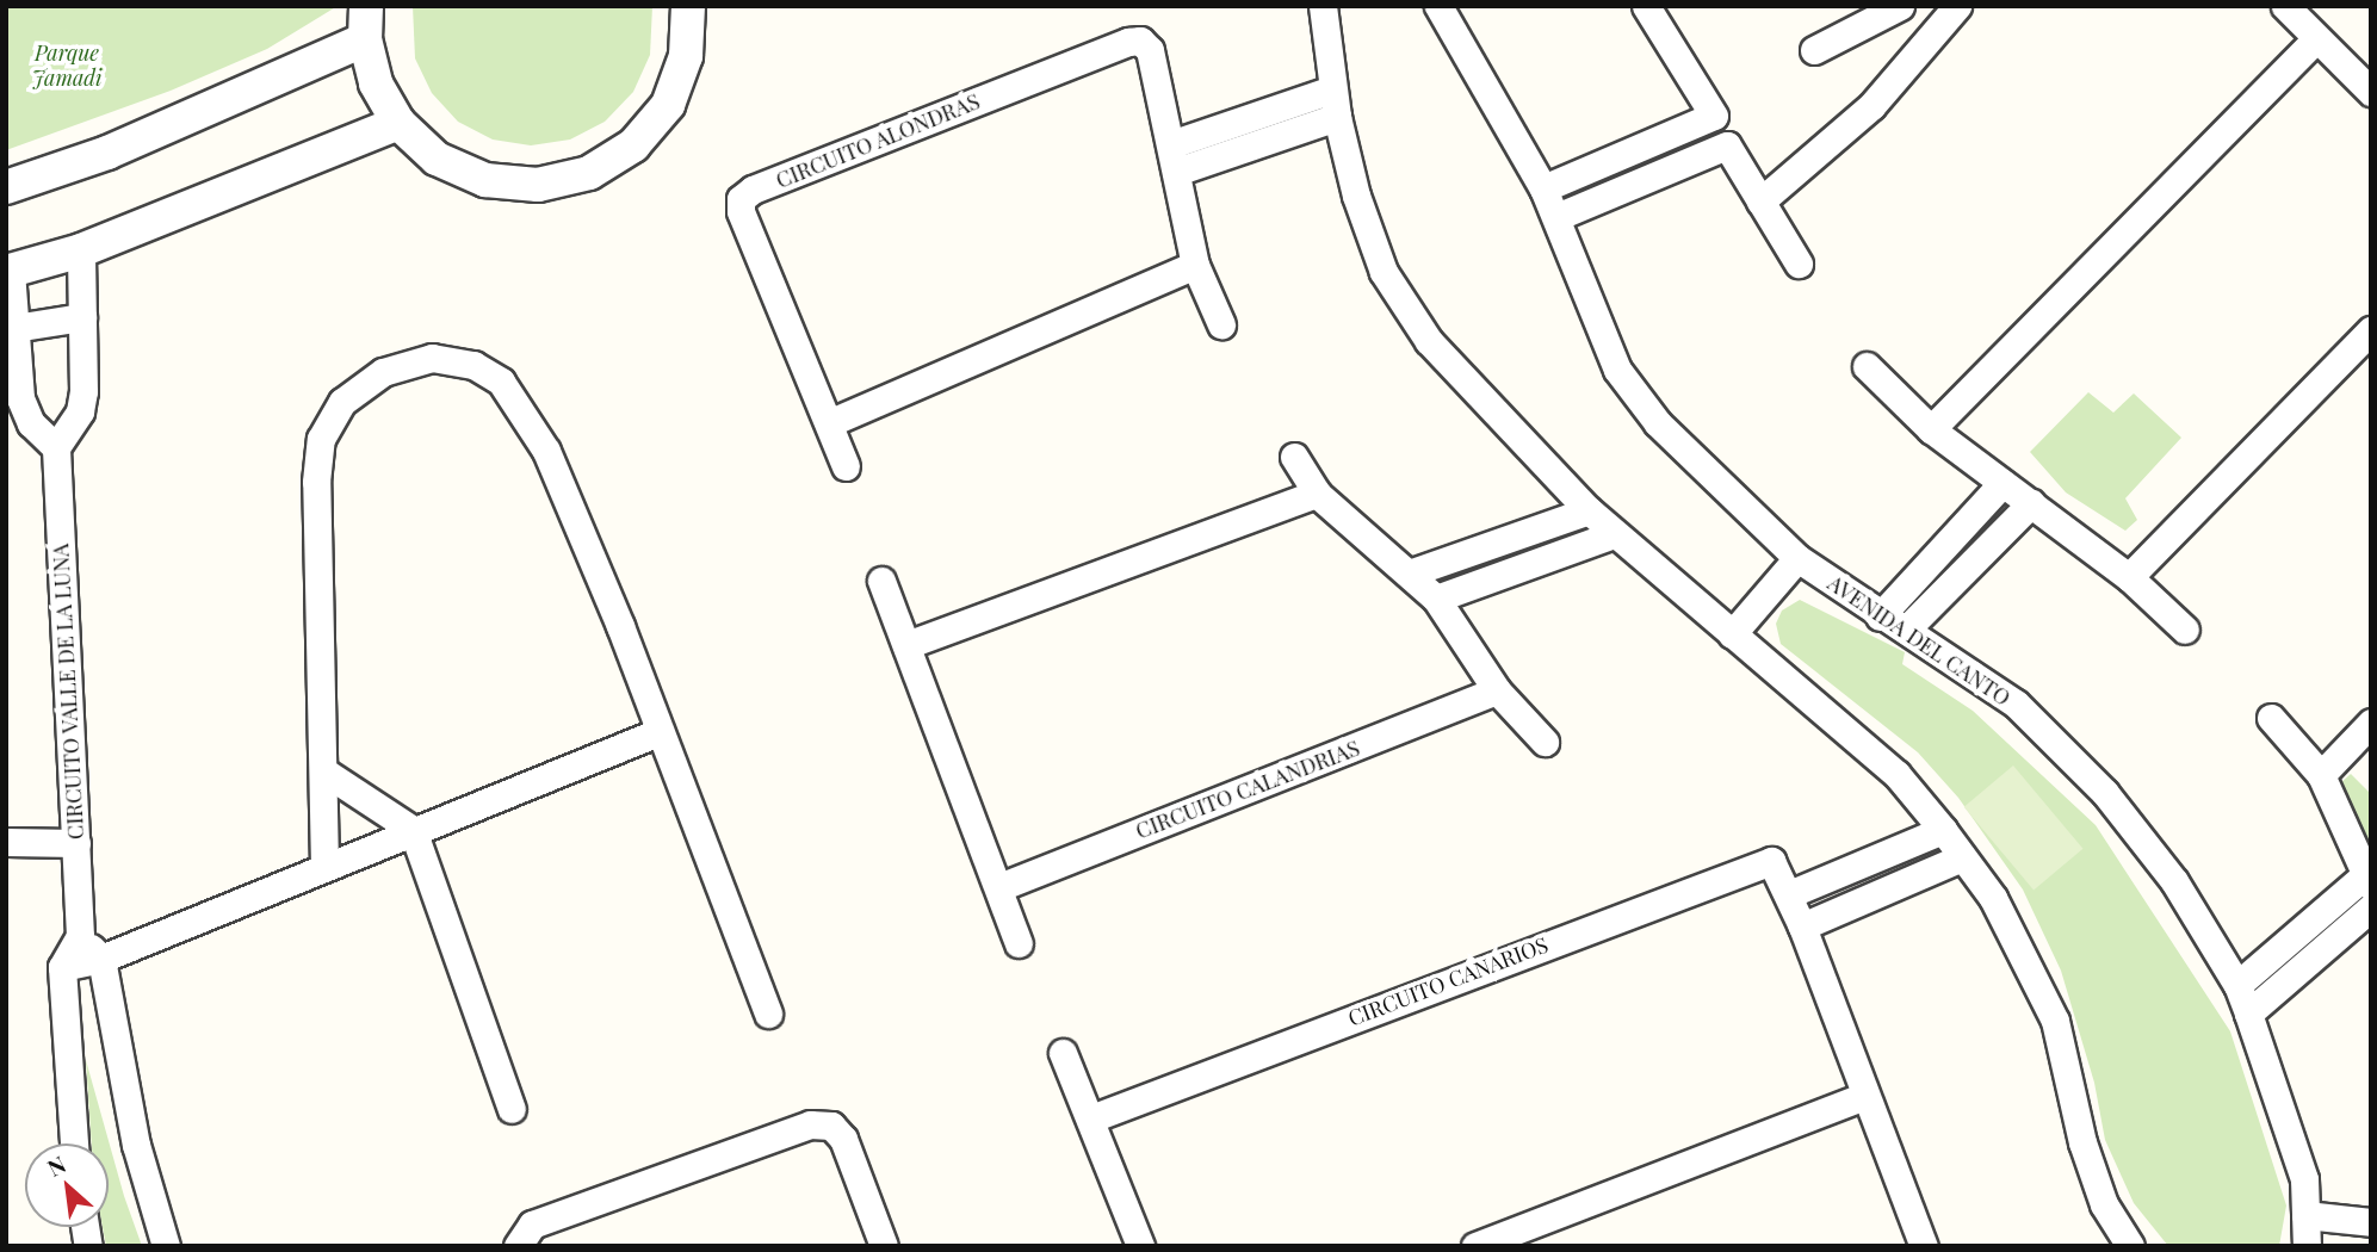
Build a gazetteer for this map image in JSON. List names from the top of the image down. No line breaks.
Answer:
{"streets":{"street":["CIRCUITO ALONDRAS","AVENIDA DEL CANTO","CIRCUITO VALLE DE LA LUNA","CIRCUITO CALANDRIAS","CIRCUITO CANARIOS"]},"parks":["Parque Jamadi"],"north":"top left"}
